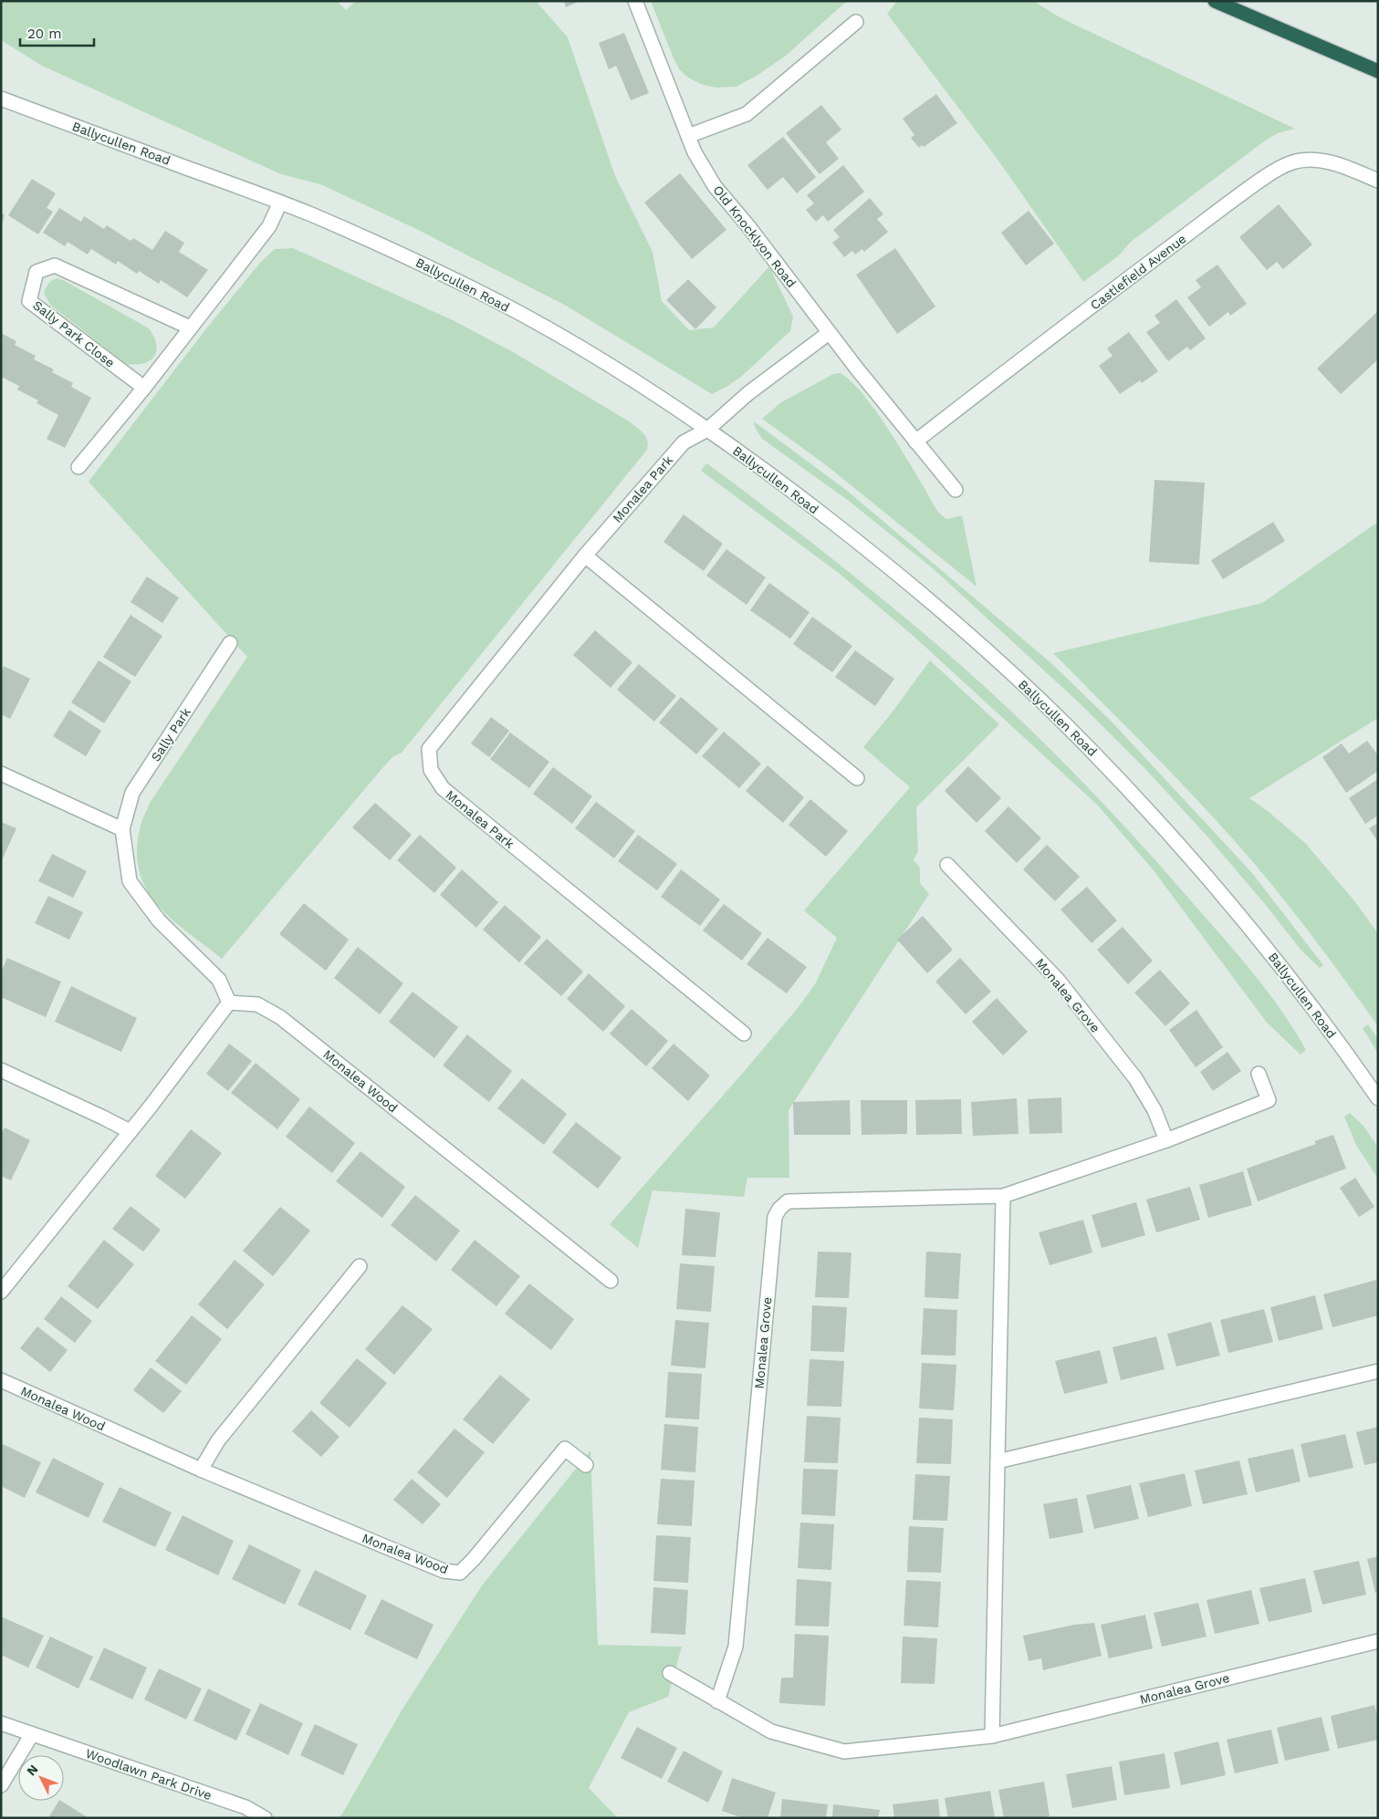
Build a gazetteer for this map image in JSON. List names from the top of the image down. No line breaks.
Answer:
{"streets":{"street":["Ballycullen Road","Old Knocklyon Road","Castlefield Avenue","Sally Park Close","Monalea Park","Sally Park","Monalea Grove","Monalea Wood","Woodlawn Park Drive"]},"crossings":[["Ballycullen Road","Monalea Park"],["Old Knocklyon Road","Castlefield Avenue"],["Old Knocklyon Road","Monalea Park"],["Sally Park","Monalea Wood"]],"scale_bar":"20 m","north":"top left"}
